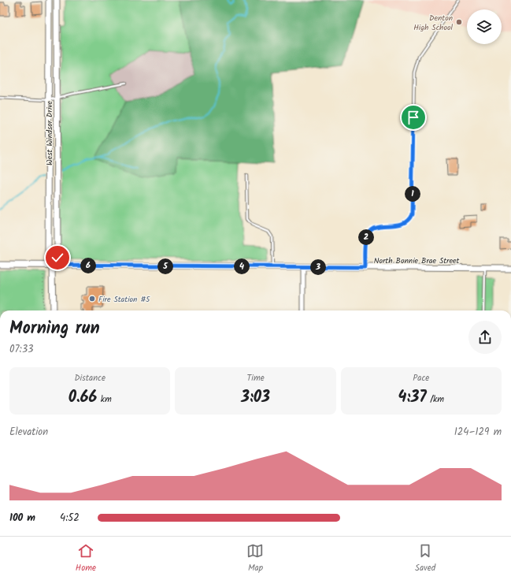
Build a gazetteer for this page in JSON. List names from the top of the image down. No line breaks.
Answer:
{"streets":{"street":["West Windsor Drive","North Bonnie Brae Street"]},"crossings":[["West Windsor Drive","North Bonnie Brae Street"]],"places":["Denton High School","Fire Station #5"],"page":{"pins":["1","2","6","4","5","3"],"heading":["Morning run","07:33"],"stats":[["Distance","0.66 km"],["Time","3:03"],["Pace","4:37 /km"]],"chart":["Elevation","124–129 m"],"list":[{"name":"100 m","note":"4:52"}],"tabs":["Home","Map","Saved"]}}
